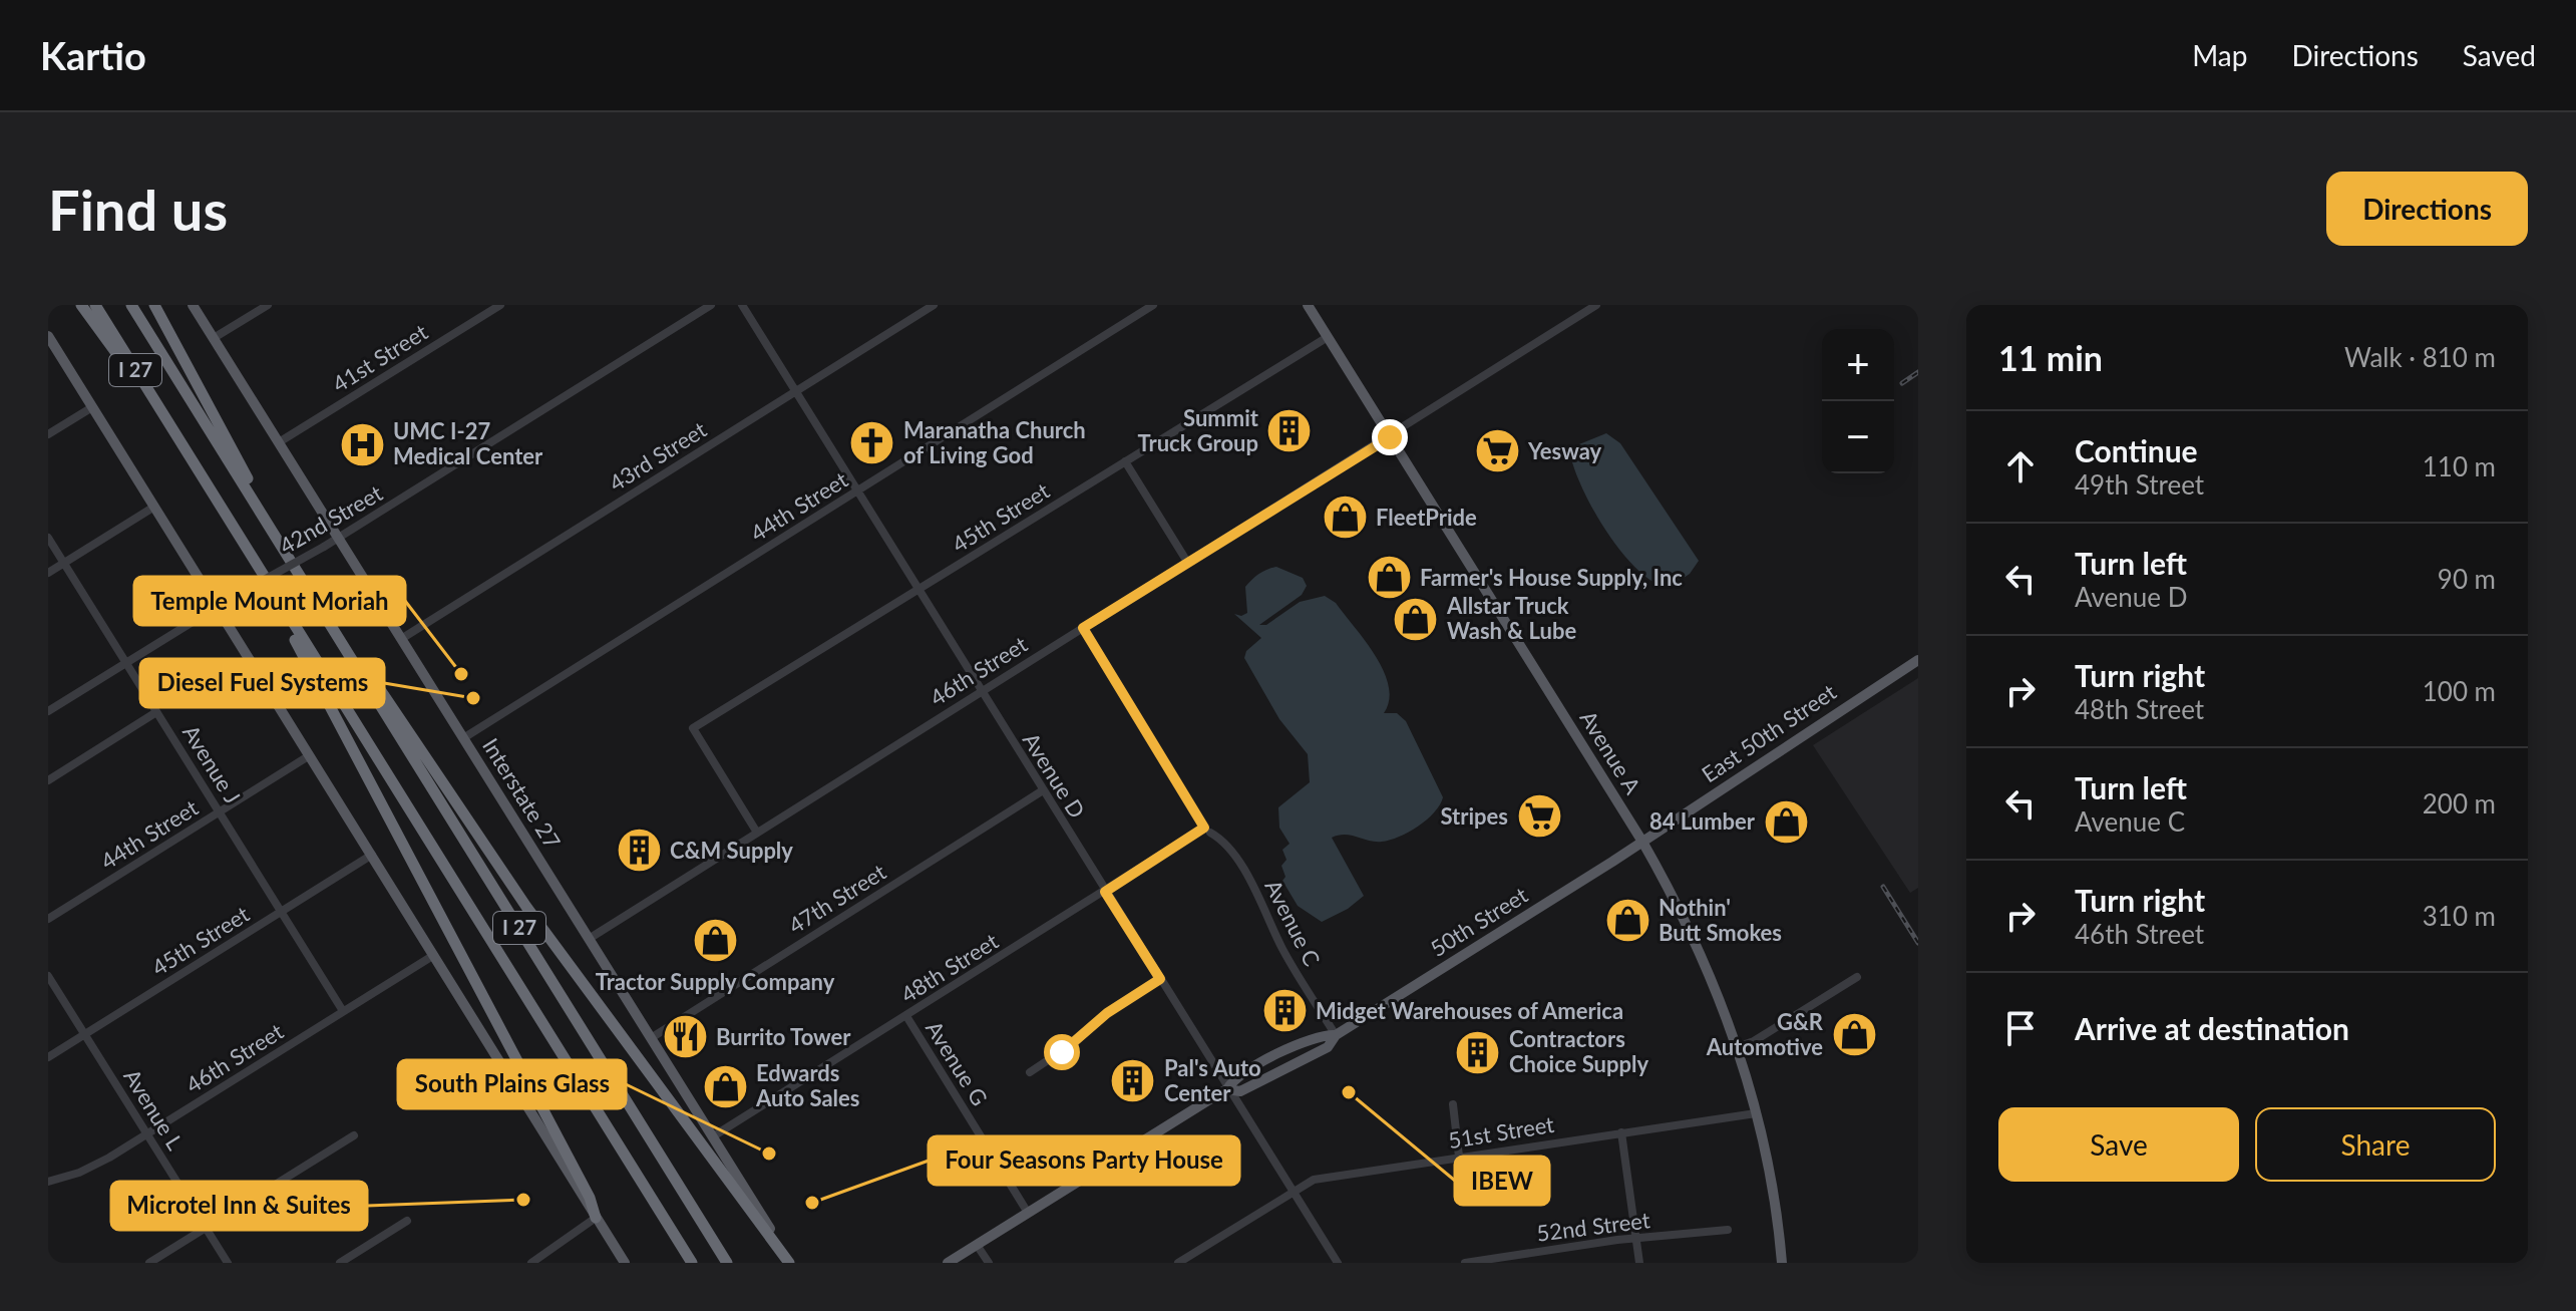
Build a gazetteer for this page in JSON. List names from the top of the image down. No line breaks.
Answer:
{"streets":{"highway":["I 27"],"main road":["East 50th Street","Avenue A","Interstate 27","50th Street"],"street":["41st Street","43rd Street","44th Street","45th Street","42nd Street","46th Street","Avenue J","Avenue D","47th Street","Avenue C","48th Street","Avenue G","Avenue L","51st Street","52nd Street"]},"crossings":[["41st Street","Interstate 27"],["43rd Street","Avenue D"],["43rd Street","Interstate 27"],["44th Street","Avenue J"],["44th Street","Avenue D"],["44th Street","Interstate 27"],["45th Street","46th Street"],["45th Street","Avenue A"],["45th Street","Avenue J"],["45th Street","Avenue D"],["45th Street","Avenue L"],["42nd Street","Avenue J"],["42nd Street","Interstate 27"],["46th Street","Avenue A"],["46th Street","Avenue J"],["46th Street","Avenue D"],["46th Street","Interstate 27"],["46th Street","Avenue C"],["46th Street","Avenue L"],["East 50th Street","Avenue A"],["East 50th Street","50th Street"],["Avenue A","50th Street"],["Avenue A","51st Street"],["Avenue D","47th Street"],["Avenue D","50th Street"],["Avenue D","48th Street"],["Avenue D","51st Street"],["Interstate 27","47th Street"],["Interstate 27","48th Street"],["50th Street","Avenue C"],["50th Street","Avenue G"],["Avenue C","48th Street"],["48th Street","Avenue G"]],"places":{"building":["Summit Truck Group","C&M Supply","Midget Warehouses of America","Contractors Choice Supply","Pal's Auto Center"],"church":["Maranatha Church of Living God"],"hospital":["UMC I-27 Medical Center"],"supermarket":["Yesway","Stripes"],"shop":["FleetPride","Farmer's House Supply, Inc","Allstar Truck Wash & Lube","84 Lumber","Nothin' Butt Smokes","Tractor Supply Company","G&R Automotive","Edwards Auto Sales"],"other":["Temple Mount Moriah","Diesel Fuel Systems","IBEW","South Plains Glass","Microtel Inn & Suites","Four Seasons Party House"],"restaurant":["Burrito Tower"]},"page":{"header":"Kartio","nav":["Map","Directions","Saved"],"buttons":["Directions",["Save","Share"]],"title":"Find us","heading":["11 min","Walk · 810 m"],"map_buttons":["+","−"],"list":[["Continue","49th Street","110 m"],["Turn left","Avenue D","90 m"],["Turn right","48th Street","100 m"],["Turn left","Avenue C","200 m"],["Turn right","46th Street","310 m"],"Arrive at destination"]}}
